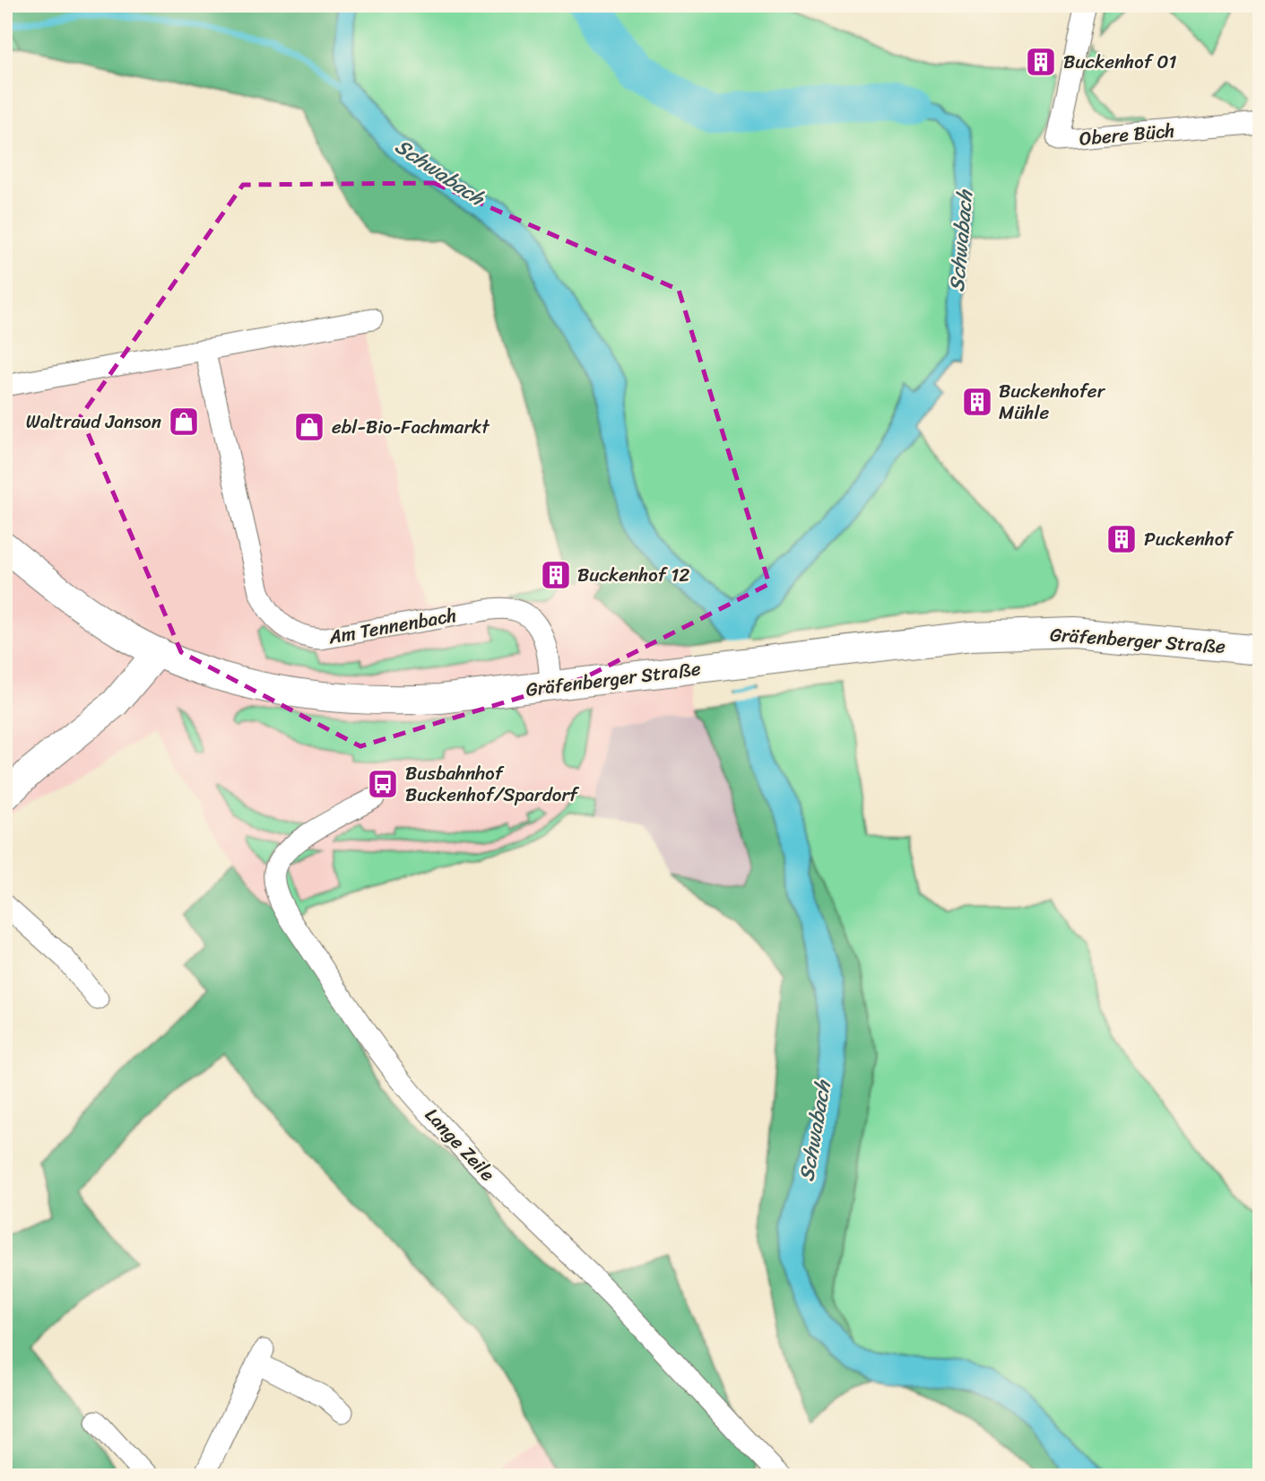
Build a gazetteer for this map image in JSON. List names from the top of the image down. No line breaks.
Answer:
{"streets":{"main road":["Gräfenberger Straße"],"street":["Obere Büch","Am Tennenbach","Lange Zeile"]},"crossings":[["Am Tennenbach","Gräfenberger Straße"]],"water":["Schwabach"],"places":{"building":["Buckenhof 01","Buckenhofer Mühle","Puckenhof","Buckenhof 12"],"shop":["Waltraud Janson","ebl-Bio-Fachmarkt"],"bus stop":["Busbahnhof Buckenhof/Spardorf"]}}
